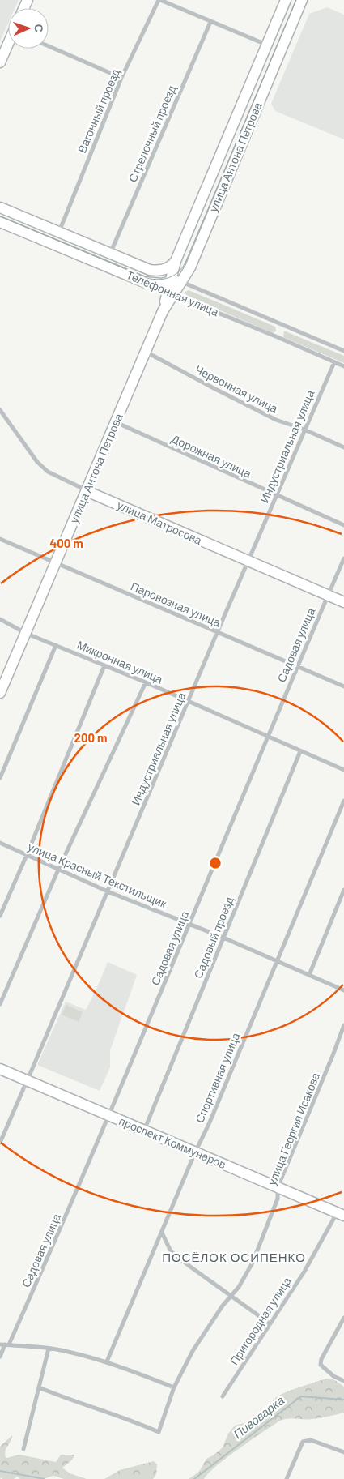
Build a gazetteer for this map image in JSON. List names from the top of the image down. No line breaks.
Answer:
{"streets":{"street":["Вагонный проезд","Стрелочный проезд","улица Антона Петрова","Телефонная улица","Червонная улица","Индустриальная улица","Дорожная улица","улица Матросова","Паровозная улица","Садовая улица","Микронная улица","улица Красный Текстильщик","Садовый проезд","Спортивная улица","улица Георгия Исакова","проспект Коммунаров","Пригородная улица"]},"crossings":[["Вагонный проезд","Телефонная улица"],["Стрелочный проезд","Телефонная улица"],["улица Антона Петрова","Телефонная улица"],["улица Антона Петрова","Червонная улица"],["улица Антона Петрова","Дорожная улица"],["улица Антона Петрова","улица Матросова"],["улица Антона Петрова","Паровозная улица"],["улица Антона Петрова","Микронная улица"],["Телефонная улица","Индустриальная улица"],["Червонная улица","Индустриальная улица"],["Индустриальная улица","Дорожная улица"],["Индустриальная улица","улица Матросова"],["Индустриальная улица","Паровозная улица"],["Индустриальная улица","Микронная улица"],["Индустриальная улица","улица Красный Текстильщик"],["Индустриальная улица","проспект Коммунаров"],["улица Матросова","Садовая улица"],["Паровозная улица","Садовая улица"],["Садовая улица","Микронная улица"],["Садовая улица","улица Красный Текстильщик"],["Садовая улица","проспект Коммунаров"],["Микронная улица","Садовый проезд"],["улица Красный Текстильщик","Садовый проезд"],["улица Красный Текстильщик","Спортивная улица"],["Садовый проезд","проспект Коммунаров"],["Спортивная улица","проспект Коммунаров"],["улица Георгия Исакова","проспект Коммунаров"],["проспект Коммунаров","Пригородная улица"]],"districts":["ПОСЁЛОК ОСИПЕНКО"],"water":["Пивоварка"],"north":"right","rings":["400 m","200 m"]}
